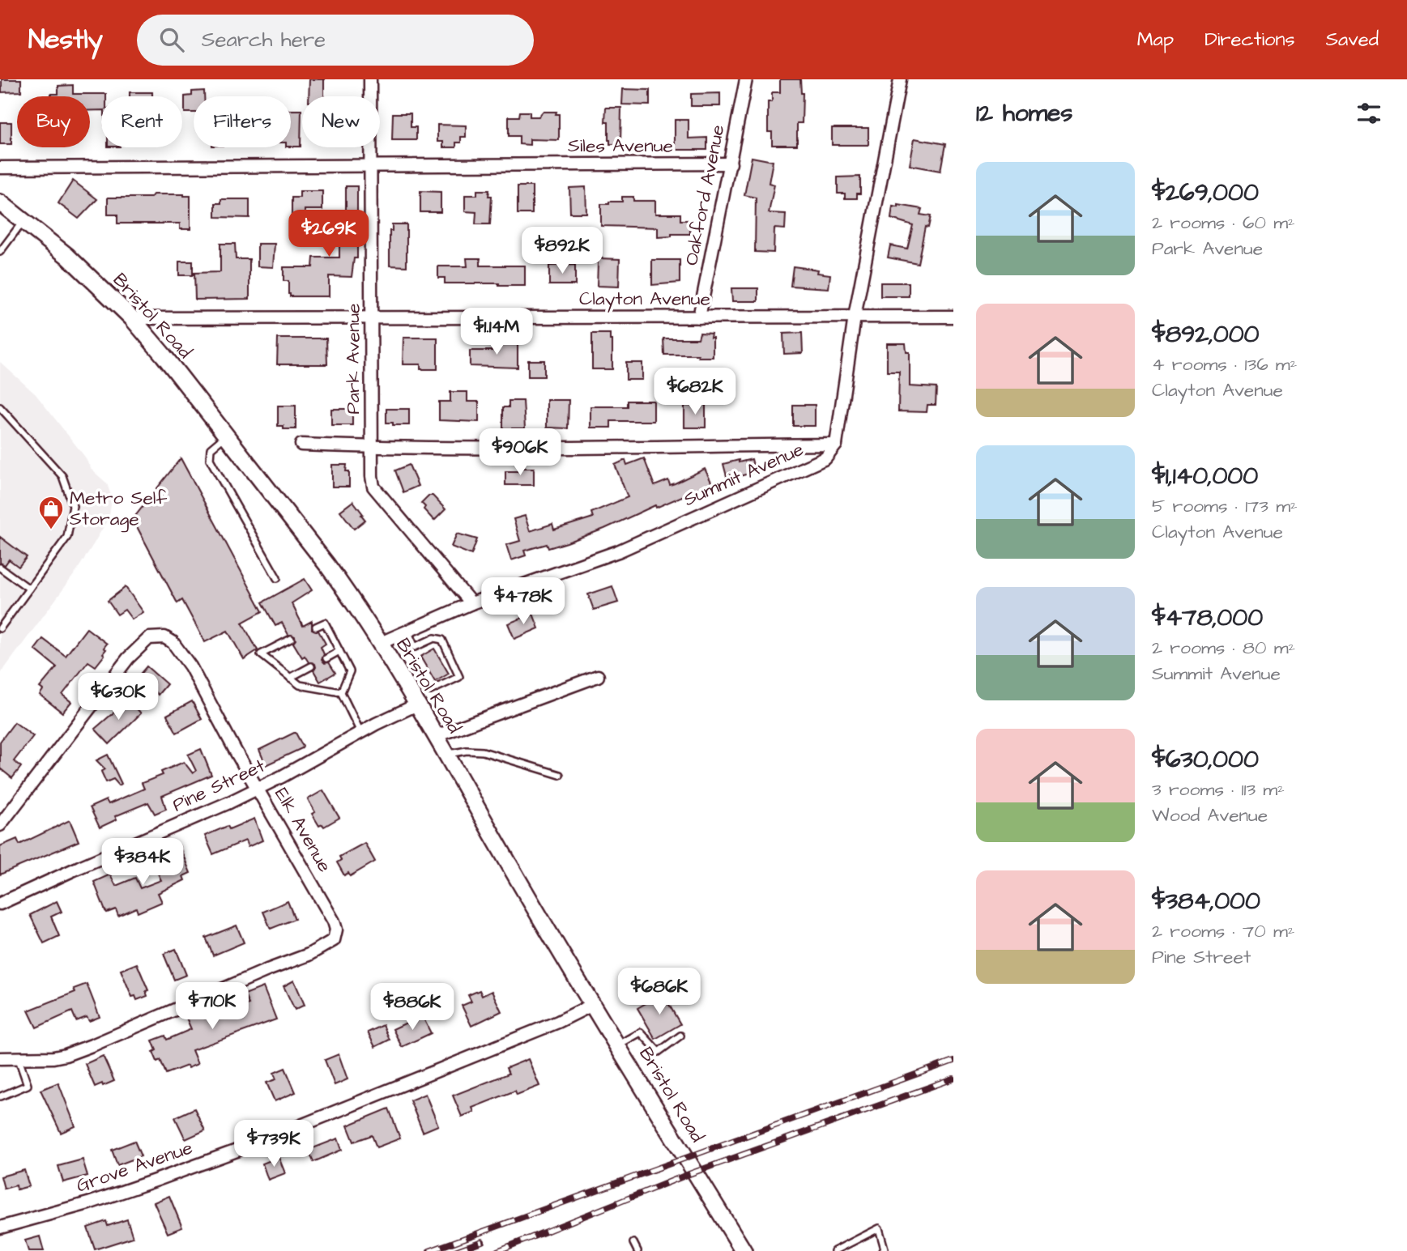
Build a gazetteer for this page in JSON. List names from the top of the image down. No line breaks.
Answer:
{"streets":{"main road":["Bristol Road"],"street":["Siles Avenue","Oakford Avenue","Clayton Avenue","Park Avenue","Summit Avenue","Pine Street","Elk Avenue","Grove Avenue"]},"crossings":[["Siles Avenue","Oakford Avenue"],["Siles Avenue","Park Avenue"],["Oakford Avenue","Clayton Avenue"],["Clayton Avenue","Bristol Road"],["Clayton Avenue","Park Avenue"],["Bristol Road","Summit Avenue"],["Bristol Road","Pine Street"],["Bristol Road","Grove Avenue"],["Park Avenue","Summit Avenue"],["Pine Street","Elk Avenue"]],"places":{"shop":["Metro Self Storage"]},"page":{"header":"Nestly","search":"Search here","nav":["Map","Directions","Saved"],"heading":"12 homes","chip":["Buy","Rent","Filters","New"],"list":[{"name":"$269,000","note":"2 rooms · 60 m² · Park Avenue"},{"name":"$892,000","note":"4 rooms · 136 m² · Clayton Avenue"},{"name":"$1,140,000","note":"5 rooms · 173 m² · Clayton Avenue"},{"name":"$478,000","note":"2 rooms · 80 m² · Summit Avenue"},{"name":"$630,000","note":"3 rooms · 113 m² · Wood Avenue"},{"name":"$384,000","note":"2 rooms · 70 m² · Pine Street"}],"price":["$269K","$892K","$1.14M","$682K","$906K","$478K","$630K","$384K","$686K","$710K","$886K","$739K"]}}
